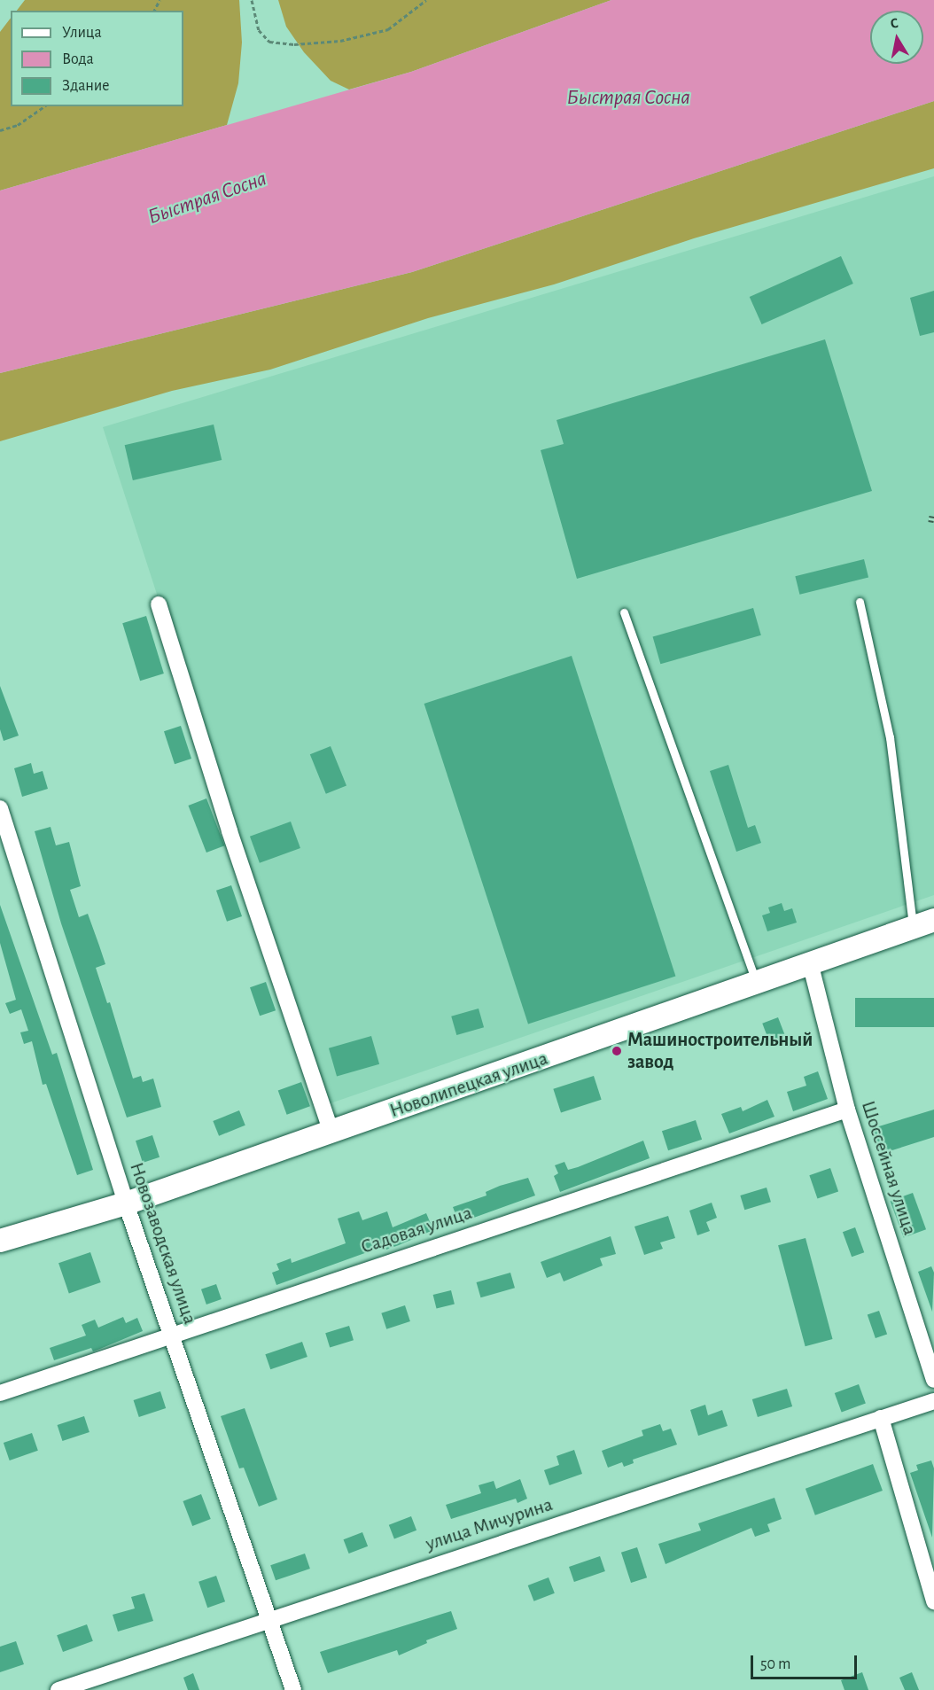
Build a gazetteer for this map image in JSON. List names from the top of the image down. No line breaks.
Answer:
{"streets":{"street":["Новолипецкая улица","Шоссейная улица","Садовая улица","Новозаводская улица","улица Мичурина"]},"crossings":[["Новолипецкая улица","Шоссейная улица"],["Новолипецкая улица","Новозаводская улица"],["Шоссейная улица","Садовая улица"],["Садовая улица","Новозаводская улица"],["Новозаводская улица","улица Мичурина"]],"water":["Быстрая Сосна"],"places":["Машиностроительный завод"],"legend":["Улица","Вода","Здание"],"scale_bar":"50 m","north":"top"}
